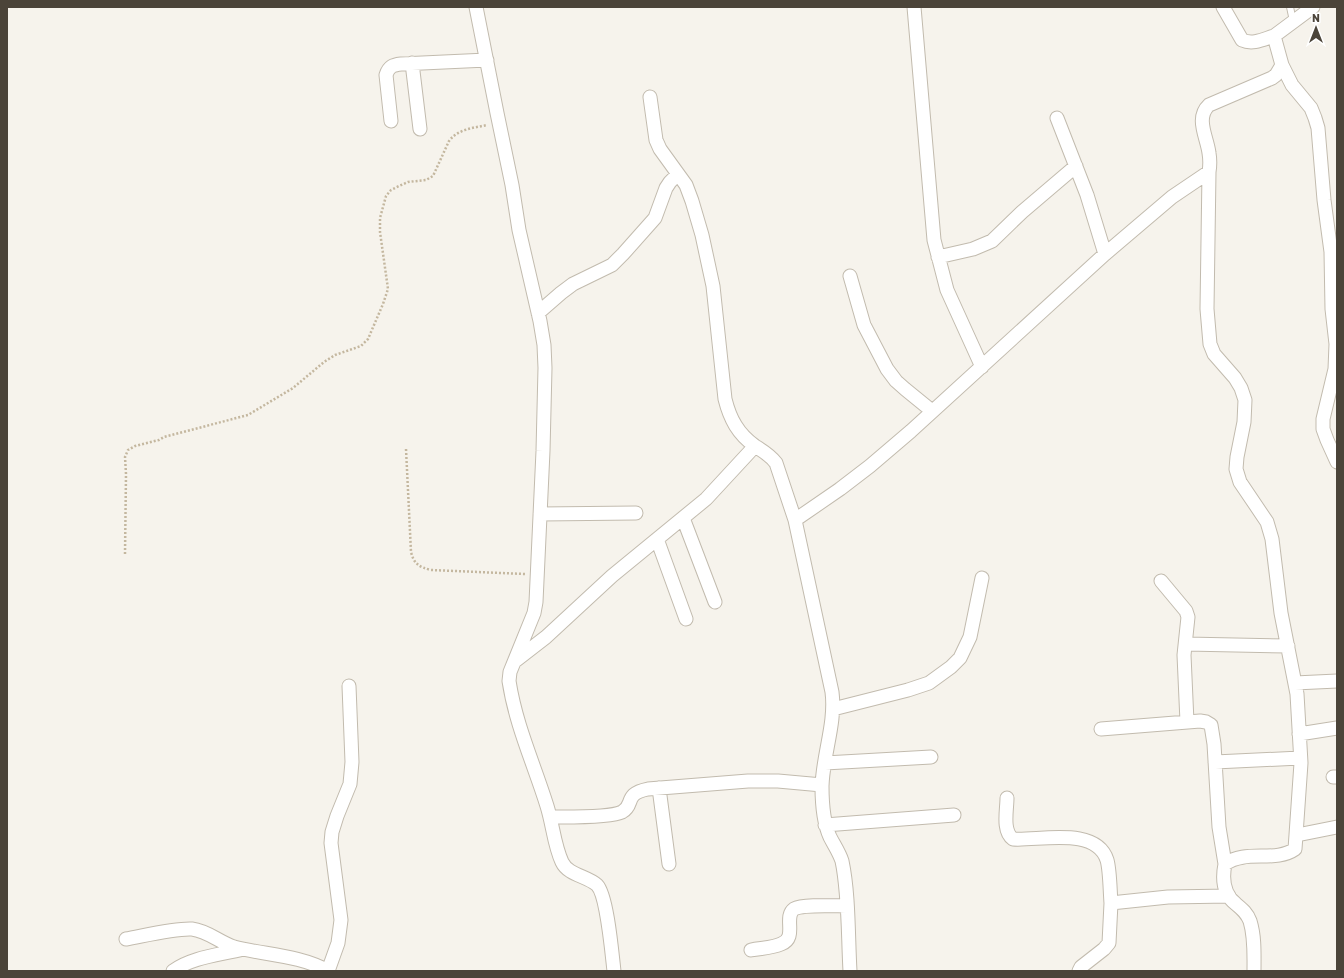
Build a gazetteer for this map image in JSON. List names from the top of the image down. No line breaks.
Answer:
{"north":"top"}
